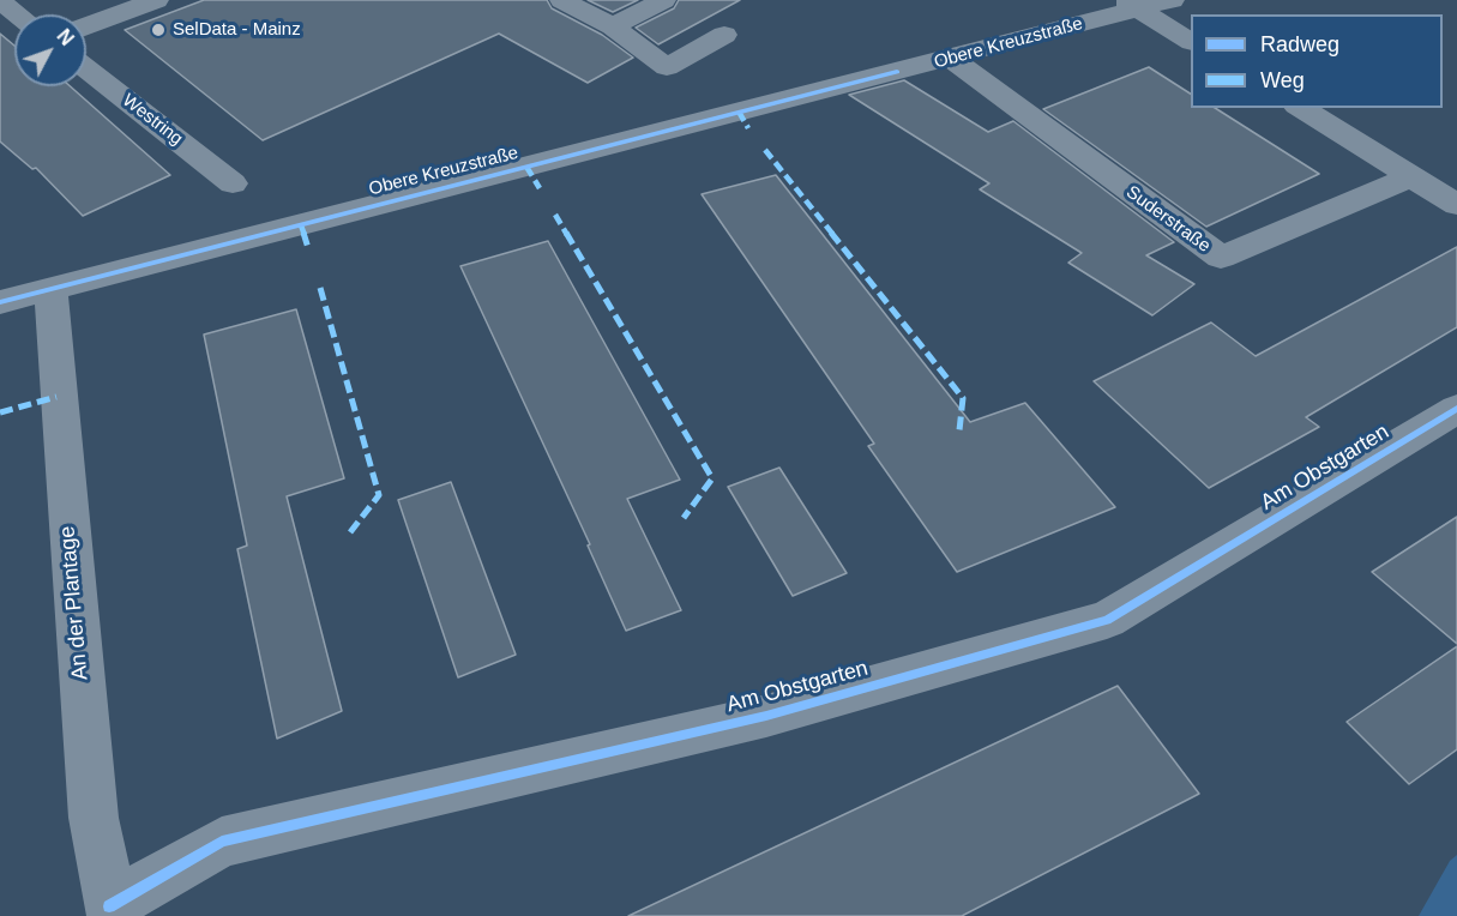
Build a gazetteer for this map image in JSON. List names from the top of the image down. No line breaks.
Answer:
{"streets":{"street":["Obere Kreuzstraße","Westring","Suderstraße","Am Obstgarten","An der Plantage"]},"crossings":[["Obere Kreuzstraße","Suderstraße"],["Obere Kreuzstraße","An der Plantage"],["Am Obstgarten","An der Plantage"]],"places":["SelData - Mainz"],"legend":["Radweg","Weg"],"north":"top right"}
